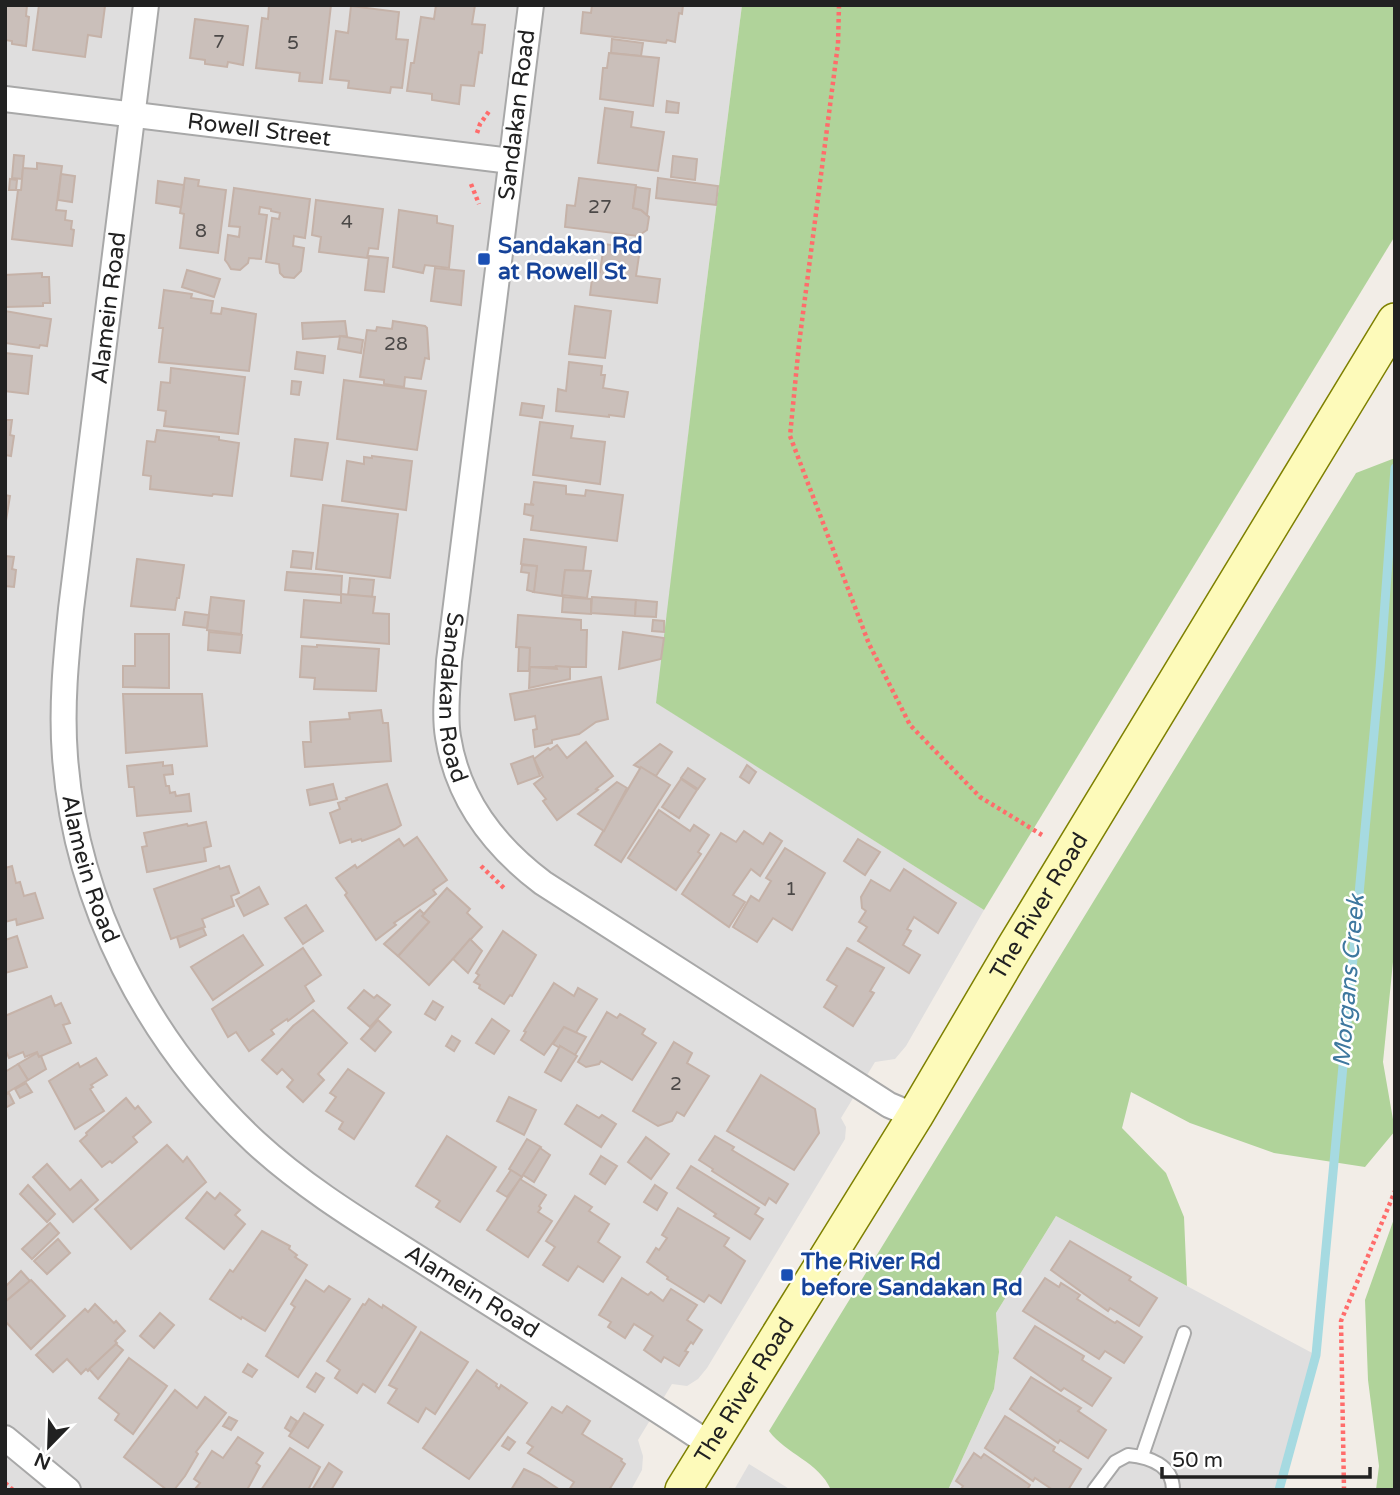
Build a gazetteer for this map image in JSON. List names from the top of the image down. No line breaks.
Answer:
{"streets":{"main road":["The River Road"],"street":["Sandakan Road","Rowell Street","Alamein Road"]},"crossings":[["Sandakan Road","Rowell Street"],["Sandakan Road","The River Road"],["Rowell Street","Alamein Road"],["Alamein Road","The River Road"]],"water":["Morgans Creek"],"places":{"transit":["Sandakan Rd at Rowell St","The River Rd before Sandakan Rd"]},"house_numbers":["7","5","27","4","8","28","1","2"],"scale_bar":"50 m","north":"bottom left"}
